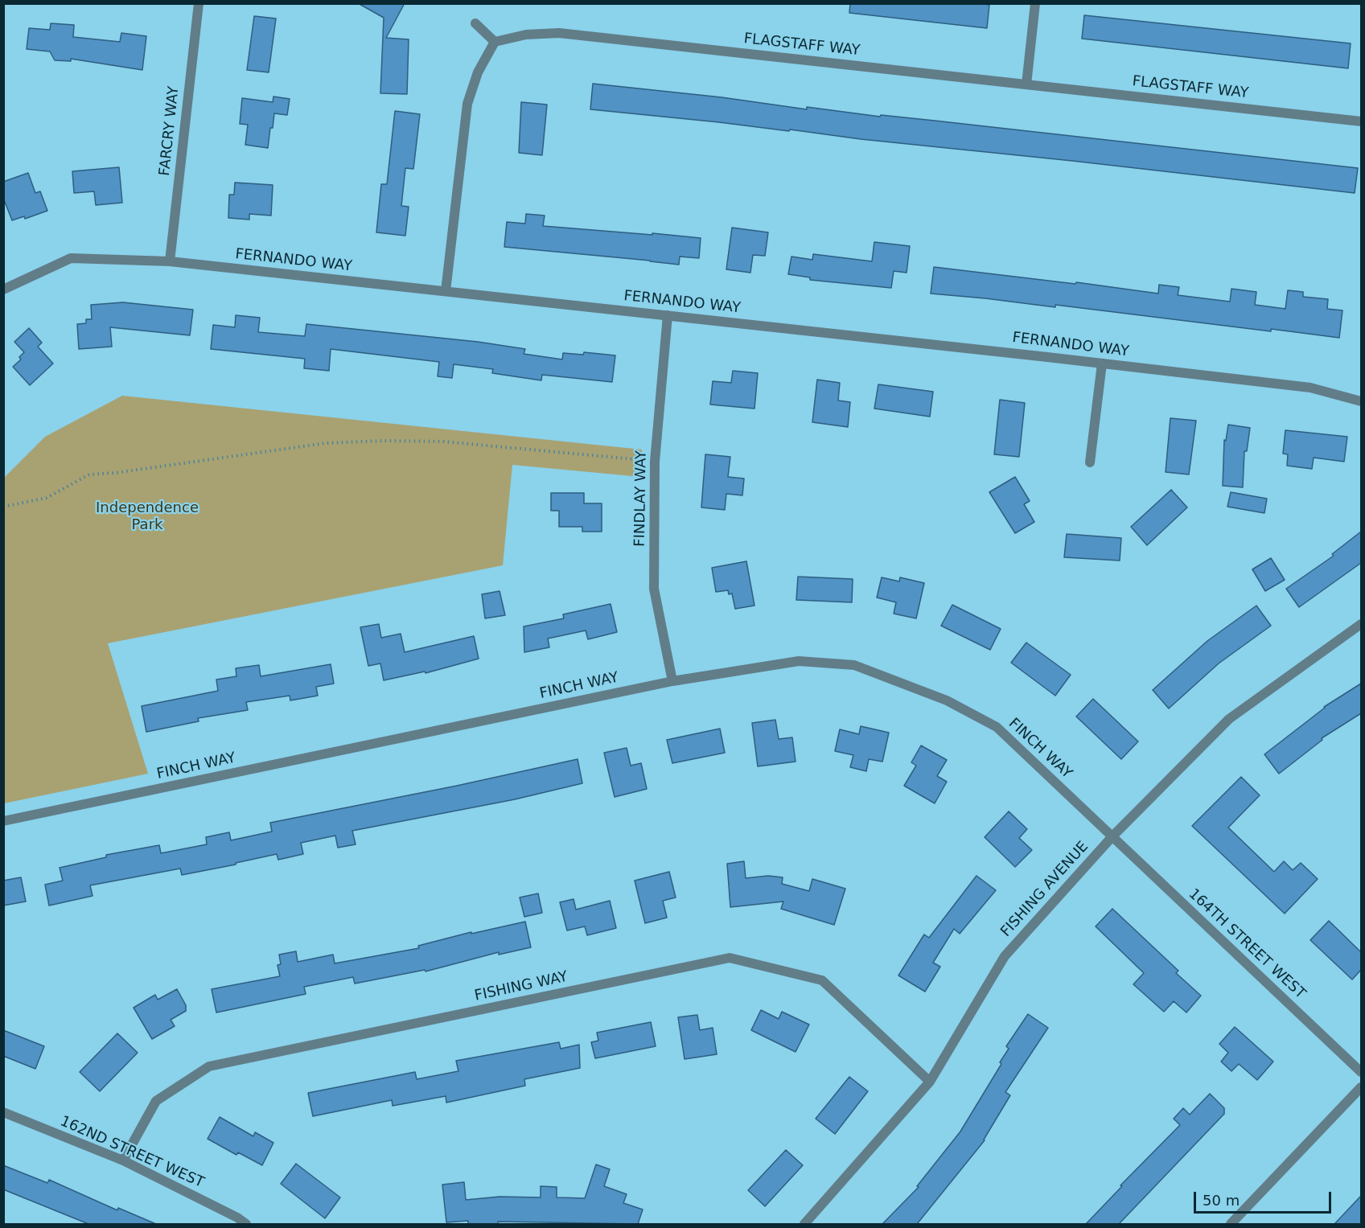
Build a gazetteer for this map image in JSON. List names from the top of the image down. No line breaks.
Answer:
{"streets":{"street":["FLAGSTAFF WAY","FARCRY WAY","FERNANDO WAY","FINDLAY WAY","FINCH WAY","FISHING AVENUE","164TH STREET WEST","FISHING WAY","162ND STREET WEST"]},"crossings":[["FARCRY WAY","FERNANDO WAY"],["FERNANDO WAY","FINDLAY WAY"],["FINDLAY WAY","FINCH WAY"],["FINCH WAY","FISHING AVENUE"],["FINCH WAY","164TH STREET WEST"],["FISHING AVENUE","164TH STREET WEST"],["FISHING AVENUE","FISHING WAY"],["FISHING WAY","162ND STREET WEST"]],"parks":["Independence Park"],"scale_bar":"50 m"}
